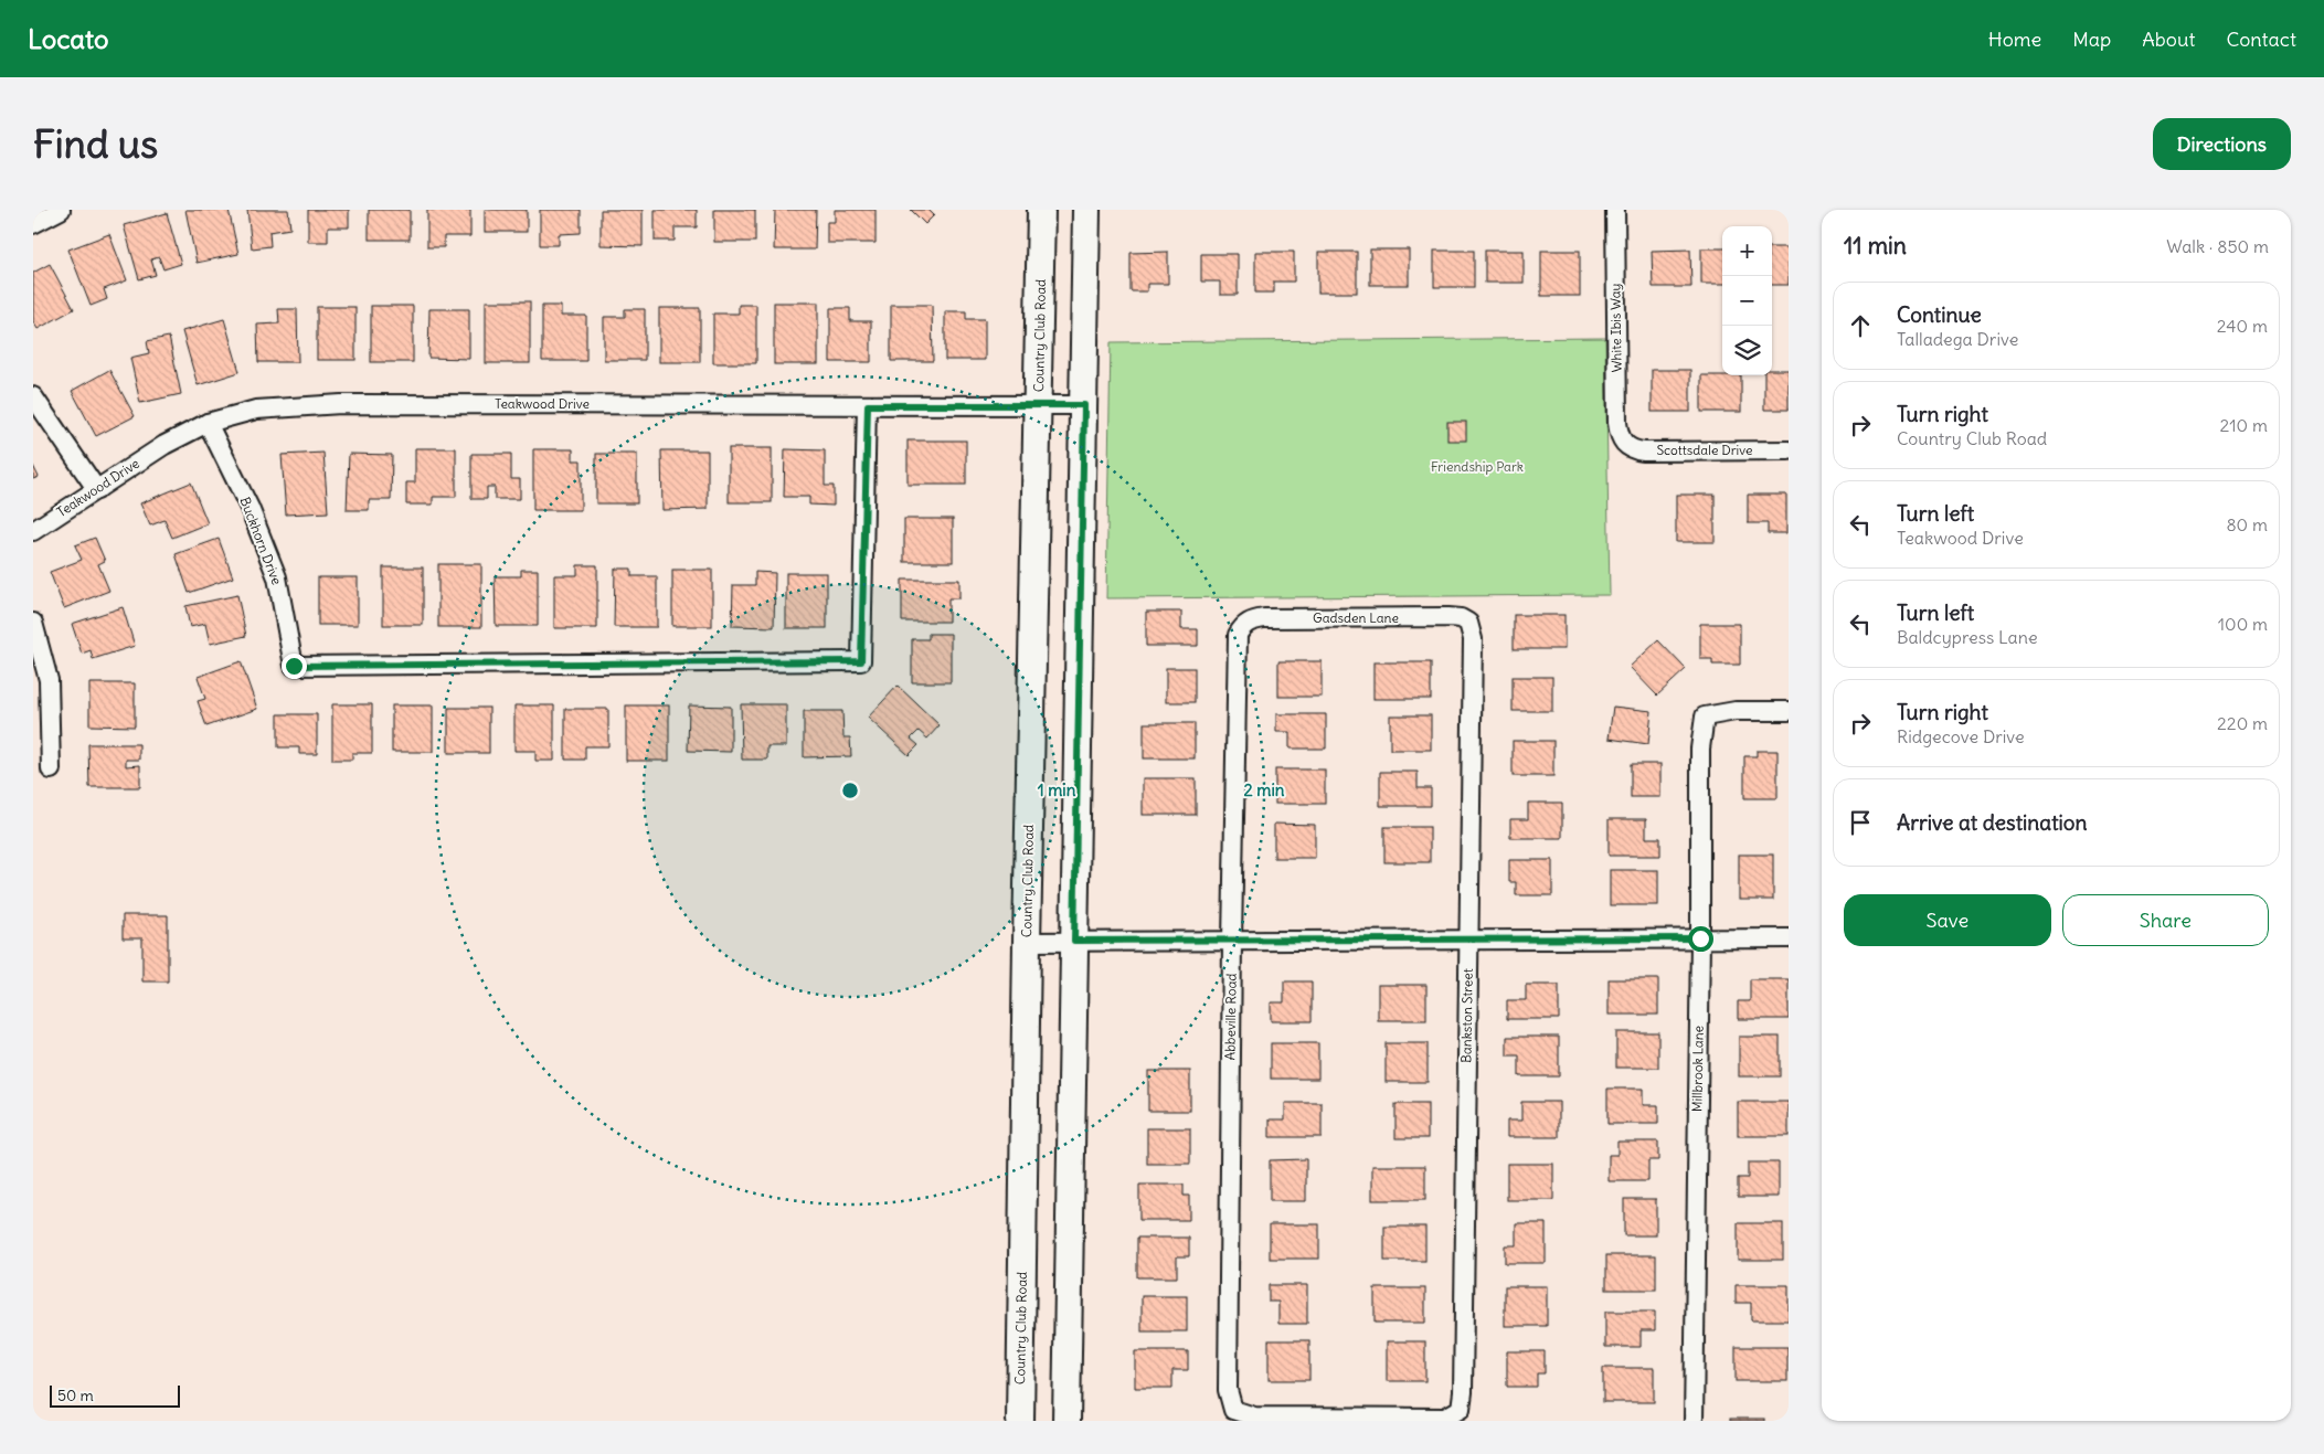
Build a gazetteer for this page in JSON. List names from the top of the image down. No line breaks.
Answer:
{"streets":{"main road":["Country Club Road"],"street":["White Ibis Way","Teakwood Drive","Scottsdale Drive","Buckhorn Drive","Gadsden Lane","Bankston Street","Abbeville Road","Millbrook Lane"]},"crossings":[["White Ibis Way","Scottsdale Drive"],["Country Club Road","Teakwood Drive"],["Teakwood Drive","Buckhorn Drive"],["Gadsden Lane","Bankston Street"],["Gadsden Lane","Abbeville Road"],["Bankston Street","Abbeville Road"]],"parks":["Friendship Park"],"scale_bar":"50 m","page":{"header":"Locato","nav":["Home","Map","About","Contact"],"buttons":["Directions",["Save","Share"]],"title":"Find us","heading":["11 min","Walk · 850 m"],"map_buttons":["+","−"],"list":[["Continue","Talladega Drive","240 m"],["Turn right","Country Club Road","210 m"],["Turn left","Teakwood Drive","80 m"],["Turn left","Baldcypress Lane","100 m"],["Turn right","Ridgecove Drive","220 m"],"Arrive at destination"],"scale":"50 m"},"rings":["1 min","2 min"]}
